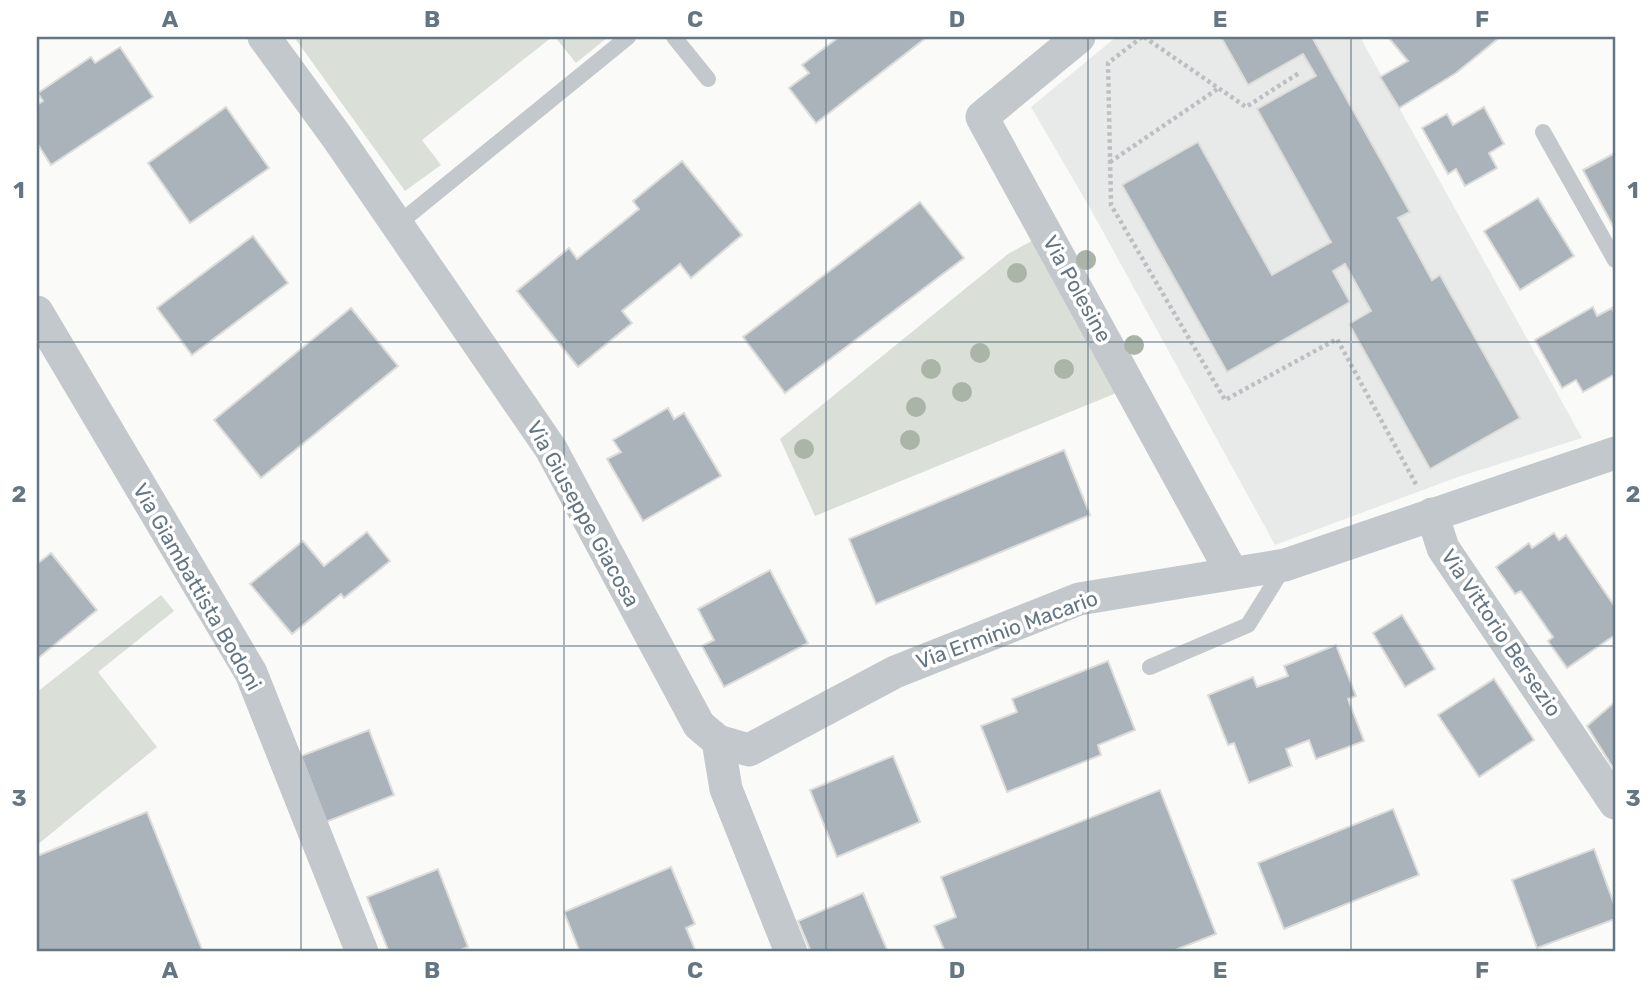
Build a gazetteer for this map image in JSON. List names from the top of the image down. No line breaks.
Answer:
{"streets":{"street":["Via Polesine","Via Giuseppe Giacosa","Via Giambattista Bodoni","Via Erminio Macario","Via Vittorio Bersezio"]},"crossings":[["Via Polesine","Via Erminio Macario"],["Via Giuseppe Giacosa","Via Erminio Macario"],["Via Erminio Macario","Via Vittorio Bersezio"]],"grid":{"columns":["A","B","C","D","E","F"],"rows":["1","2","3"]}}
